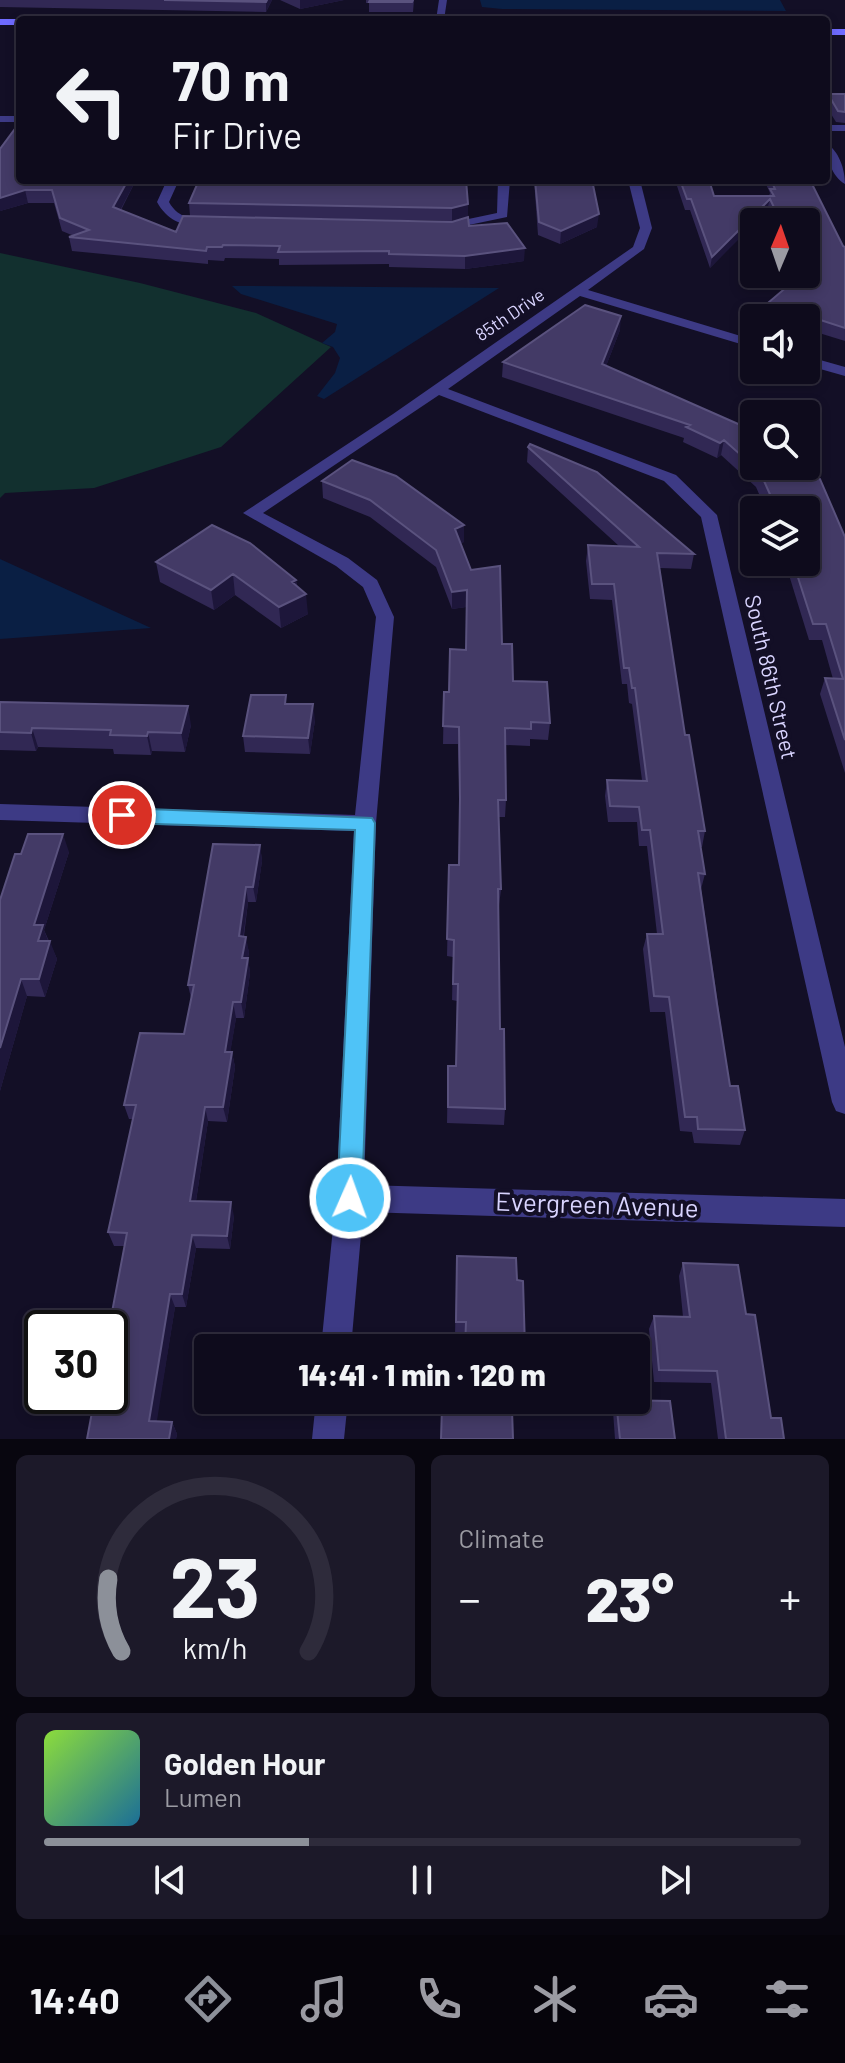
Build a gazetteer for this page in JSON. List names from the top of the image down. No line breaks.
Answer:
{"streets":{"street":["85th Drive","South 86th Street","Evergreen Avenue"]},"crossings":[["85th Drive","South 86th Street"]],"north":"top","page":{"turn":["70 m","Fir Drive"],"limit":"30","trip":"14:41 · 1 min · 120 m","tile":"Climate","heat":["−","23°","+"],"song":["Golden Hour","Lumen"],"tabs":"14:40","gauge":["23","km/h"]}}
